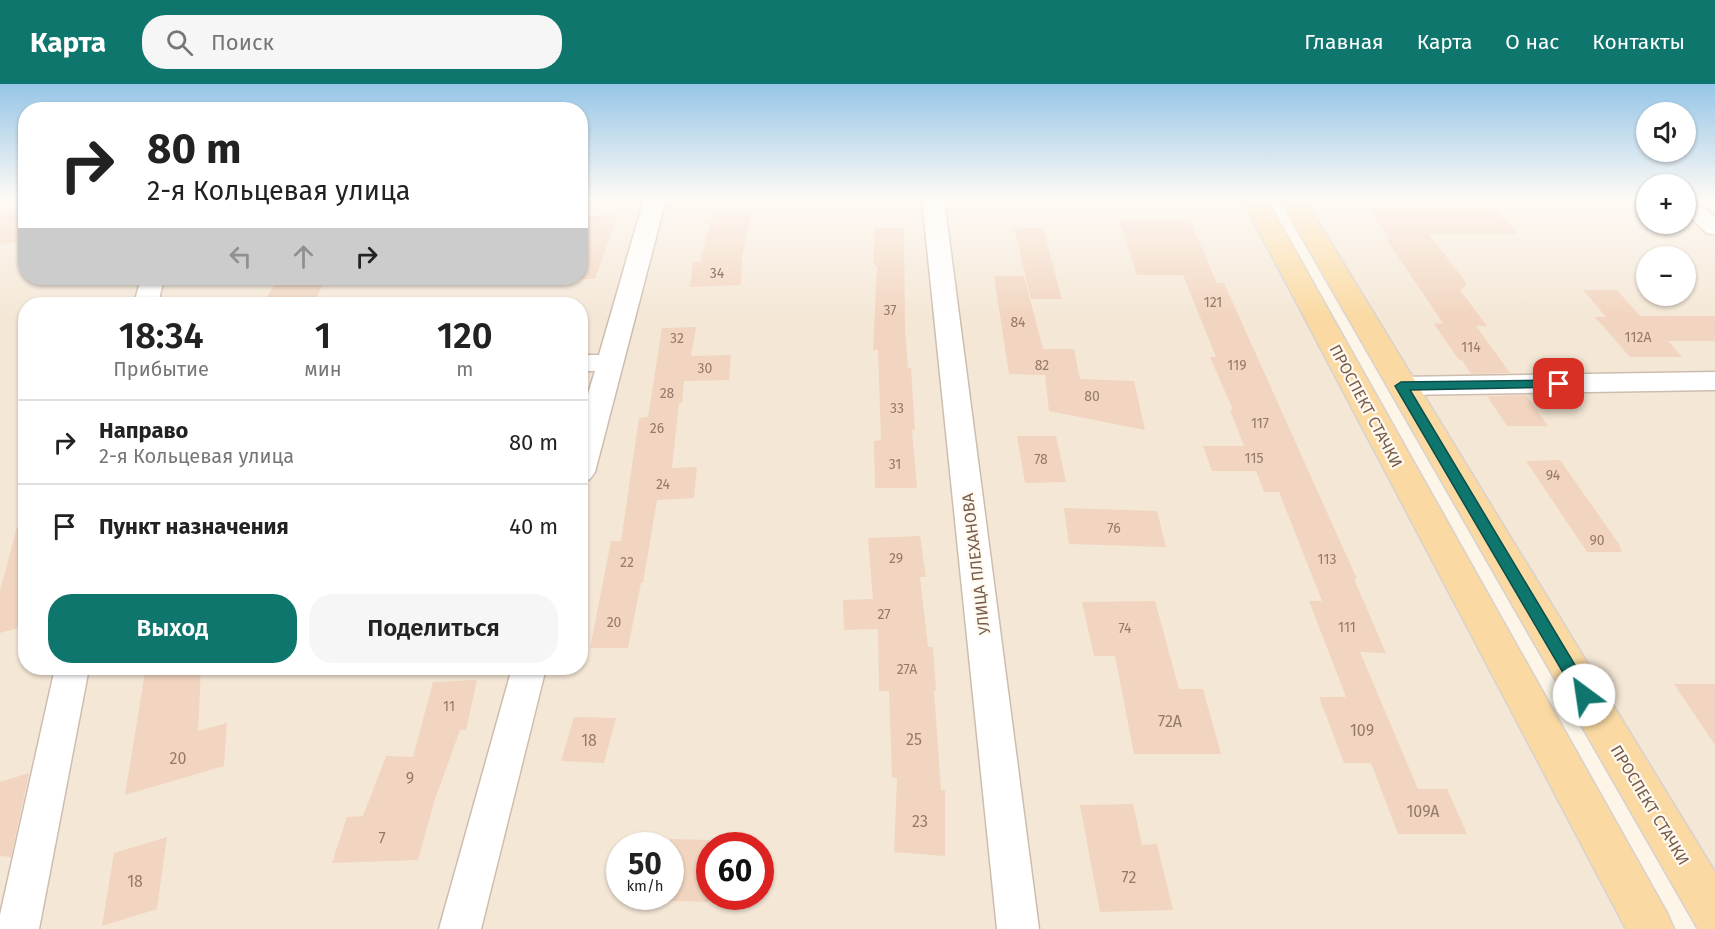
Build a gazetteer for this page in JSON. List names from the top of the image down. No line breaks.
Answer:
{"streets":{"main road":["ПРОСПЕКТ СТАЧКИ"],"street":["УЛИЦА ПЛЕХАНОВА"]},"house_numbers":["34","121","37","84","112А","32","114","82","119","30","28","80","33","117","26","115","78","31","94","24","76","90","29","113","22","27","20","111","74","27А","11","72А","109","25","18","20","9","109А","23","7","72","18"],"page":{"header":"Карта","search":"Поиск","nav":["Главная","Карта","О нас","Контакты"],"map_buttons":["+","−"],"turn":["80 m","2-я Кольцевая улица"],"eta":["18:34","Прибытие","1","мин","120","m"],"list":[{"name":"Направо","note":"2-я Кольцевая улица","value":"80 m"},{"name":"Пункт назначения","value":"40 m"}],"buttons":["Выход","Поделиться"],"speed":"50 km/h","limit":"60"}}
